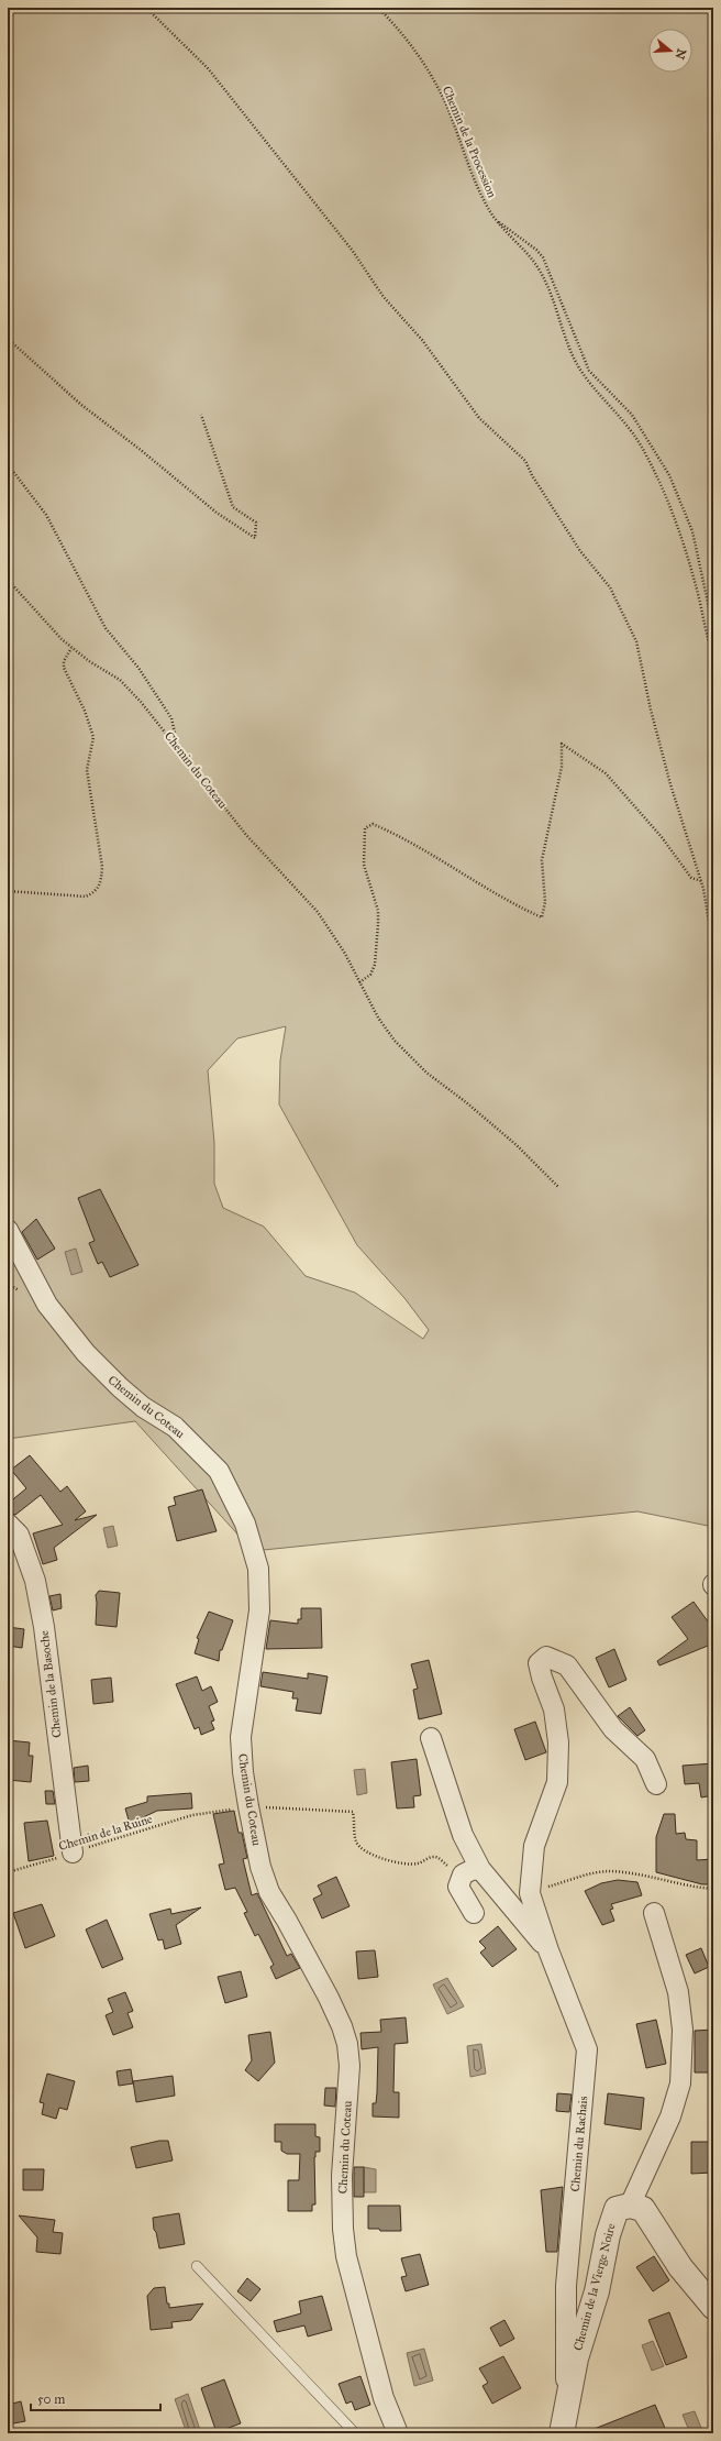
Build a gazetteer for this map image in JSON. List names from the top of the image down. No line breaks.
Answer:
{"streets":{"street":["Chemin du Coteau","Chemin de la Basoche","Chemin du Rachais","Chemin de la Vierge Noire"],"path":["Chemin de la Procession","Chemin de la Ruine"]},"crossings":[["Chemin de la Basoche","Chemin de la Ruine"],["Chemin du Rachais","Chemin de la Vierge Noire"]],"scale_bar":"50 m","north":"right"}
